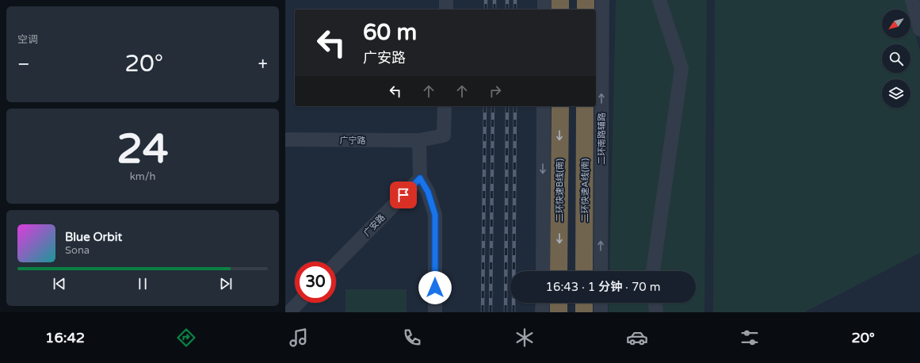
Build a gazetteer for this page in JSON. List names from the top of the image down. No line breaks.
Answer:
{"streets":{"highway":["二环快速B线(南)","二环快速A线(南)"],"street":["二环南路辅路","广宁路","广安路"]},"one_way":["二环快速B线(南)"],"north":"bottom left","page":{"tile":["空调",["24","km/h"]],"turn":["60 m","广安路"],"heat":["−","20°","+"],"song":["Blue Orbit","Sona"],"limit":"30","trip":"16:43 · 1 分钟 · 70 m","tabs":["16:42","20°"]}}
